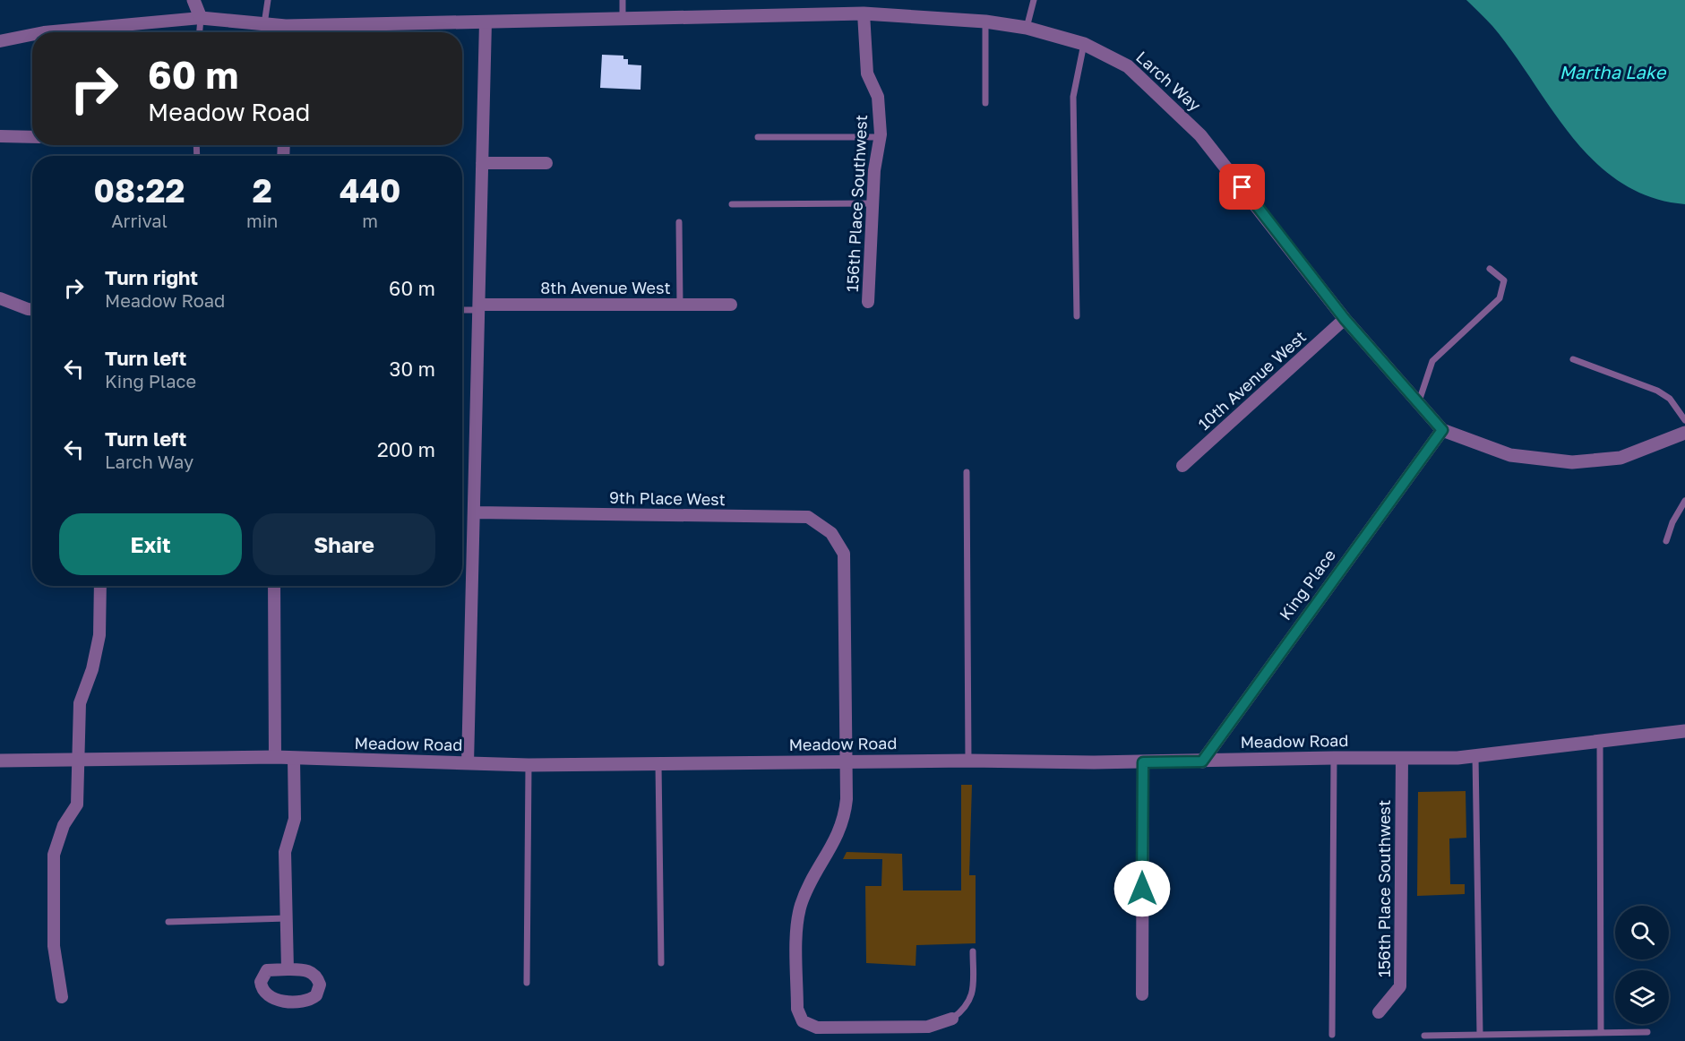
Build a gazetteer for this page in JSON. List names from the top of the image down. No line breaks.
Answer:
{"streets":{"street":["Larch Way","156th Place Southwest","8th Avenue West","10th Avenue West","9th Place West","King Place","Meadow Road"]},"crossings":[["Larch Way","156th Place Southwest"],["Larch Way","10th Avenue West"],["Larch Way","King Place"],["156th Place Southwest","Meadow Road"],["9th Place West","Meadow Road"],["King Place","Meadow Road"]],"water":["Martha Lake"],"page":{"turn":["60 m","Meadow Road"],"eta":["08:22","Arrival","2","min","440","m"],"list":[{"name":"Turn right","note":"Meadow Road","value":"60 m"},{"name":"Turn left","note":"King Place","value":"30 m"},{"name":"Turn left","note":"Larch Way","value":"200 m"}],"buttons":["Exit","Share"]}}
